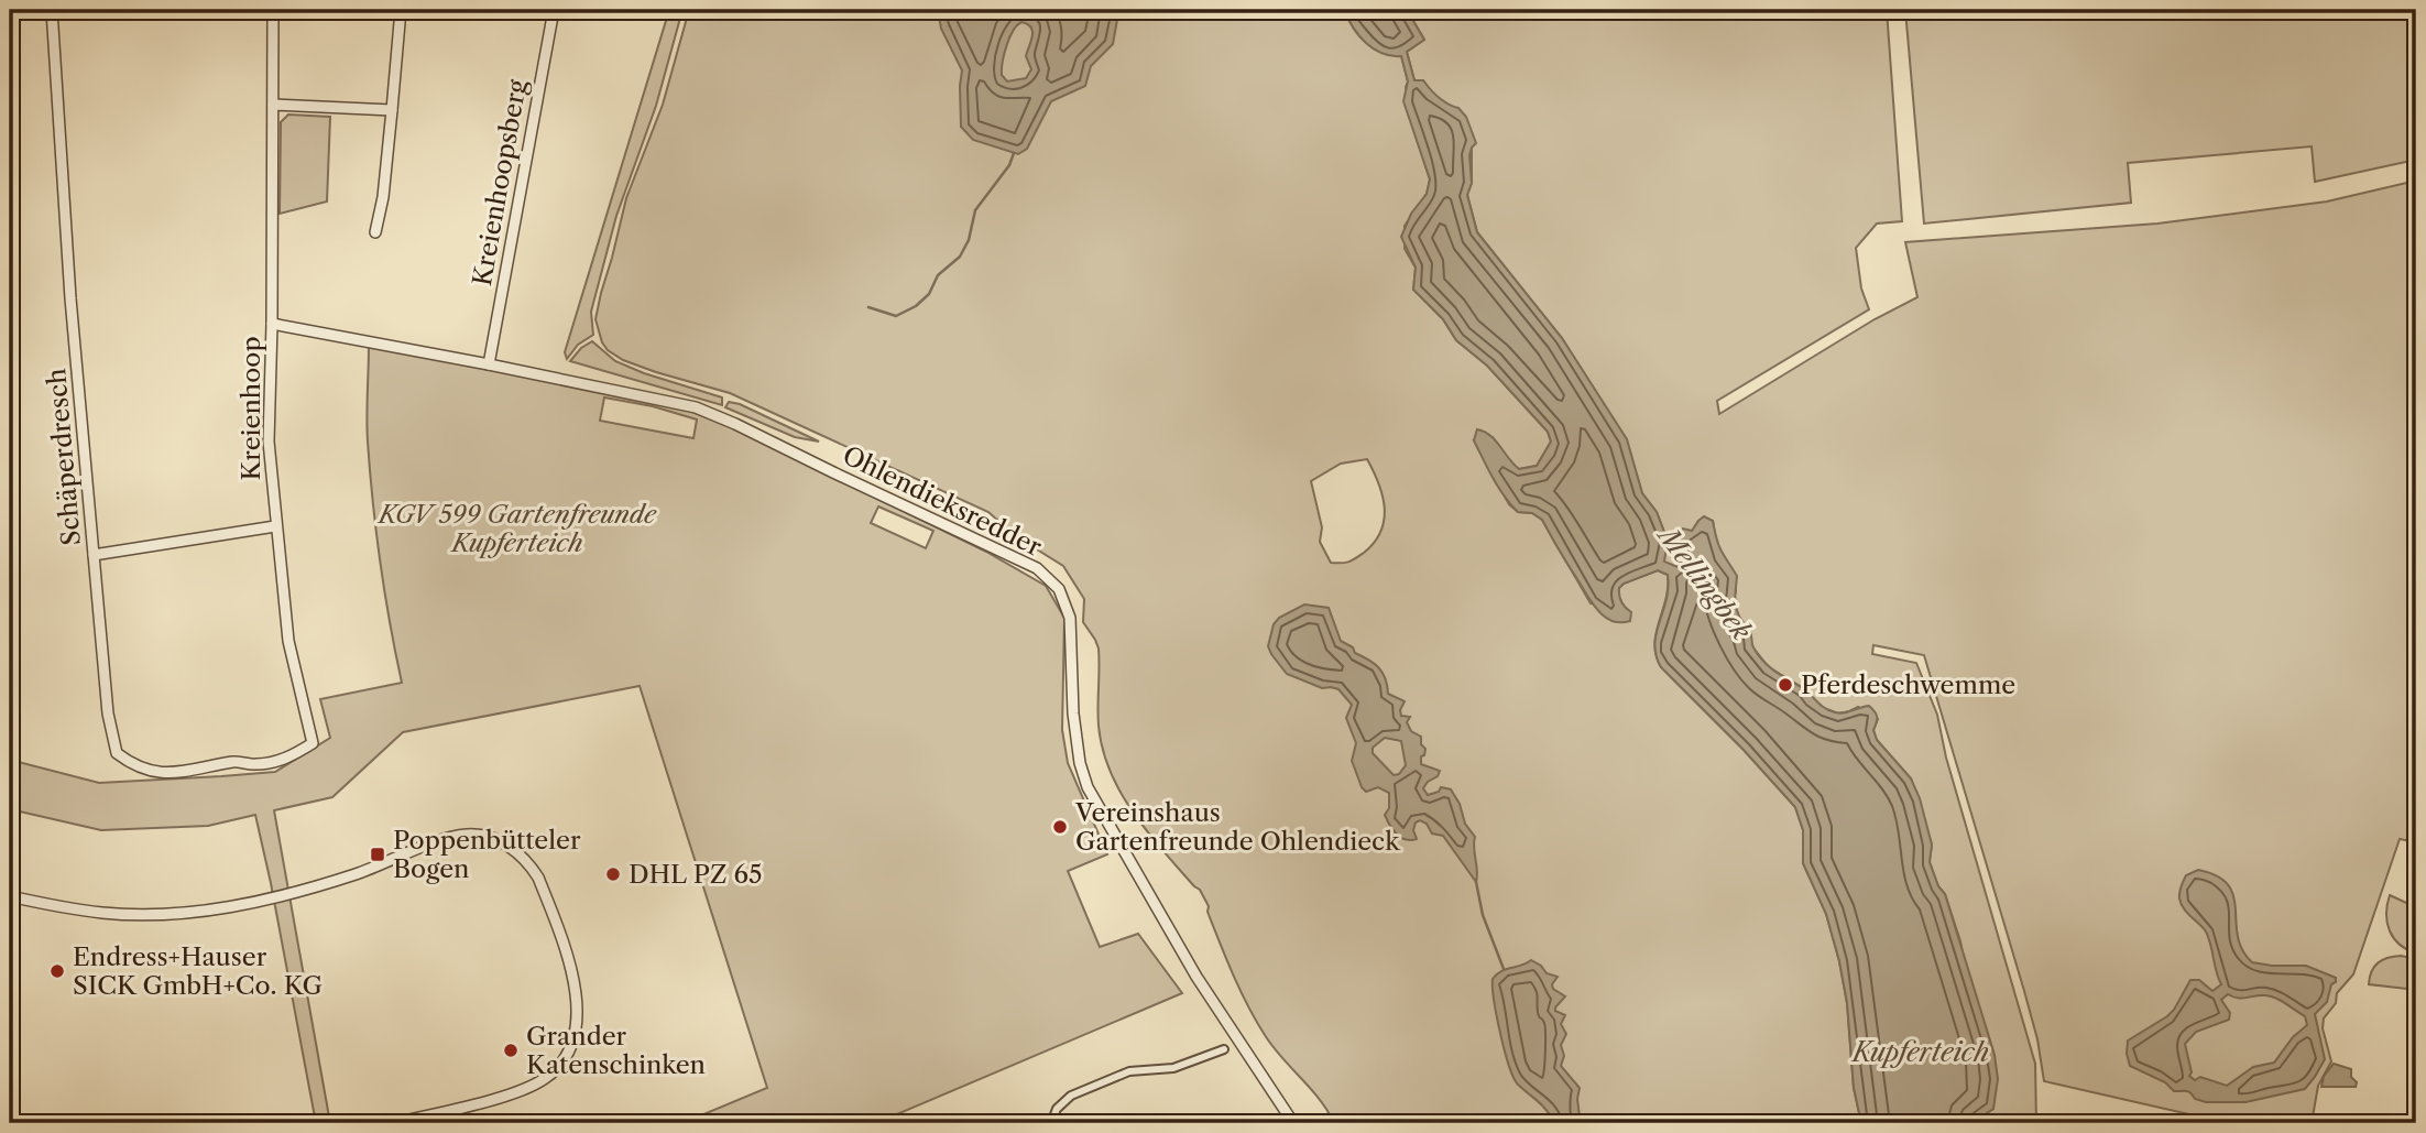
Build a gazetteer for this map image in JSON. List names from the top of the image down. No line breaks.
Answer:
{"streets":{"street":["Kreienhoopsberg","Kreienhoop","Schäperdresch","Ohlendieksredder"]},"crossings":[["Kreienhoopsberg","Ohlendieksredder"],["Kreienhoop","Schäperdresch"],["Kreienhoop","Ohlendieksredder"]],"water":["Mellingbek","Kupferteich"],"parks":["KGV 599 Gartenfreunde Kupferteich"],"places":{"other":["Pferdeschwemme","Vereinshaus Gartenfreunde Ohlendieck","DHL PZ 65","Endress+Hauser SICK GmbH+Co. KG","Grander Katenschinken"],"transit":["Poppenbütteler Bogen"]}}
